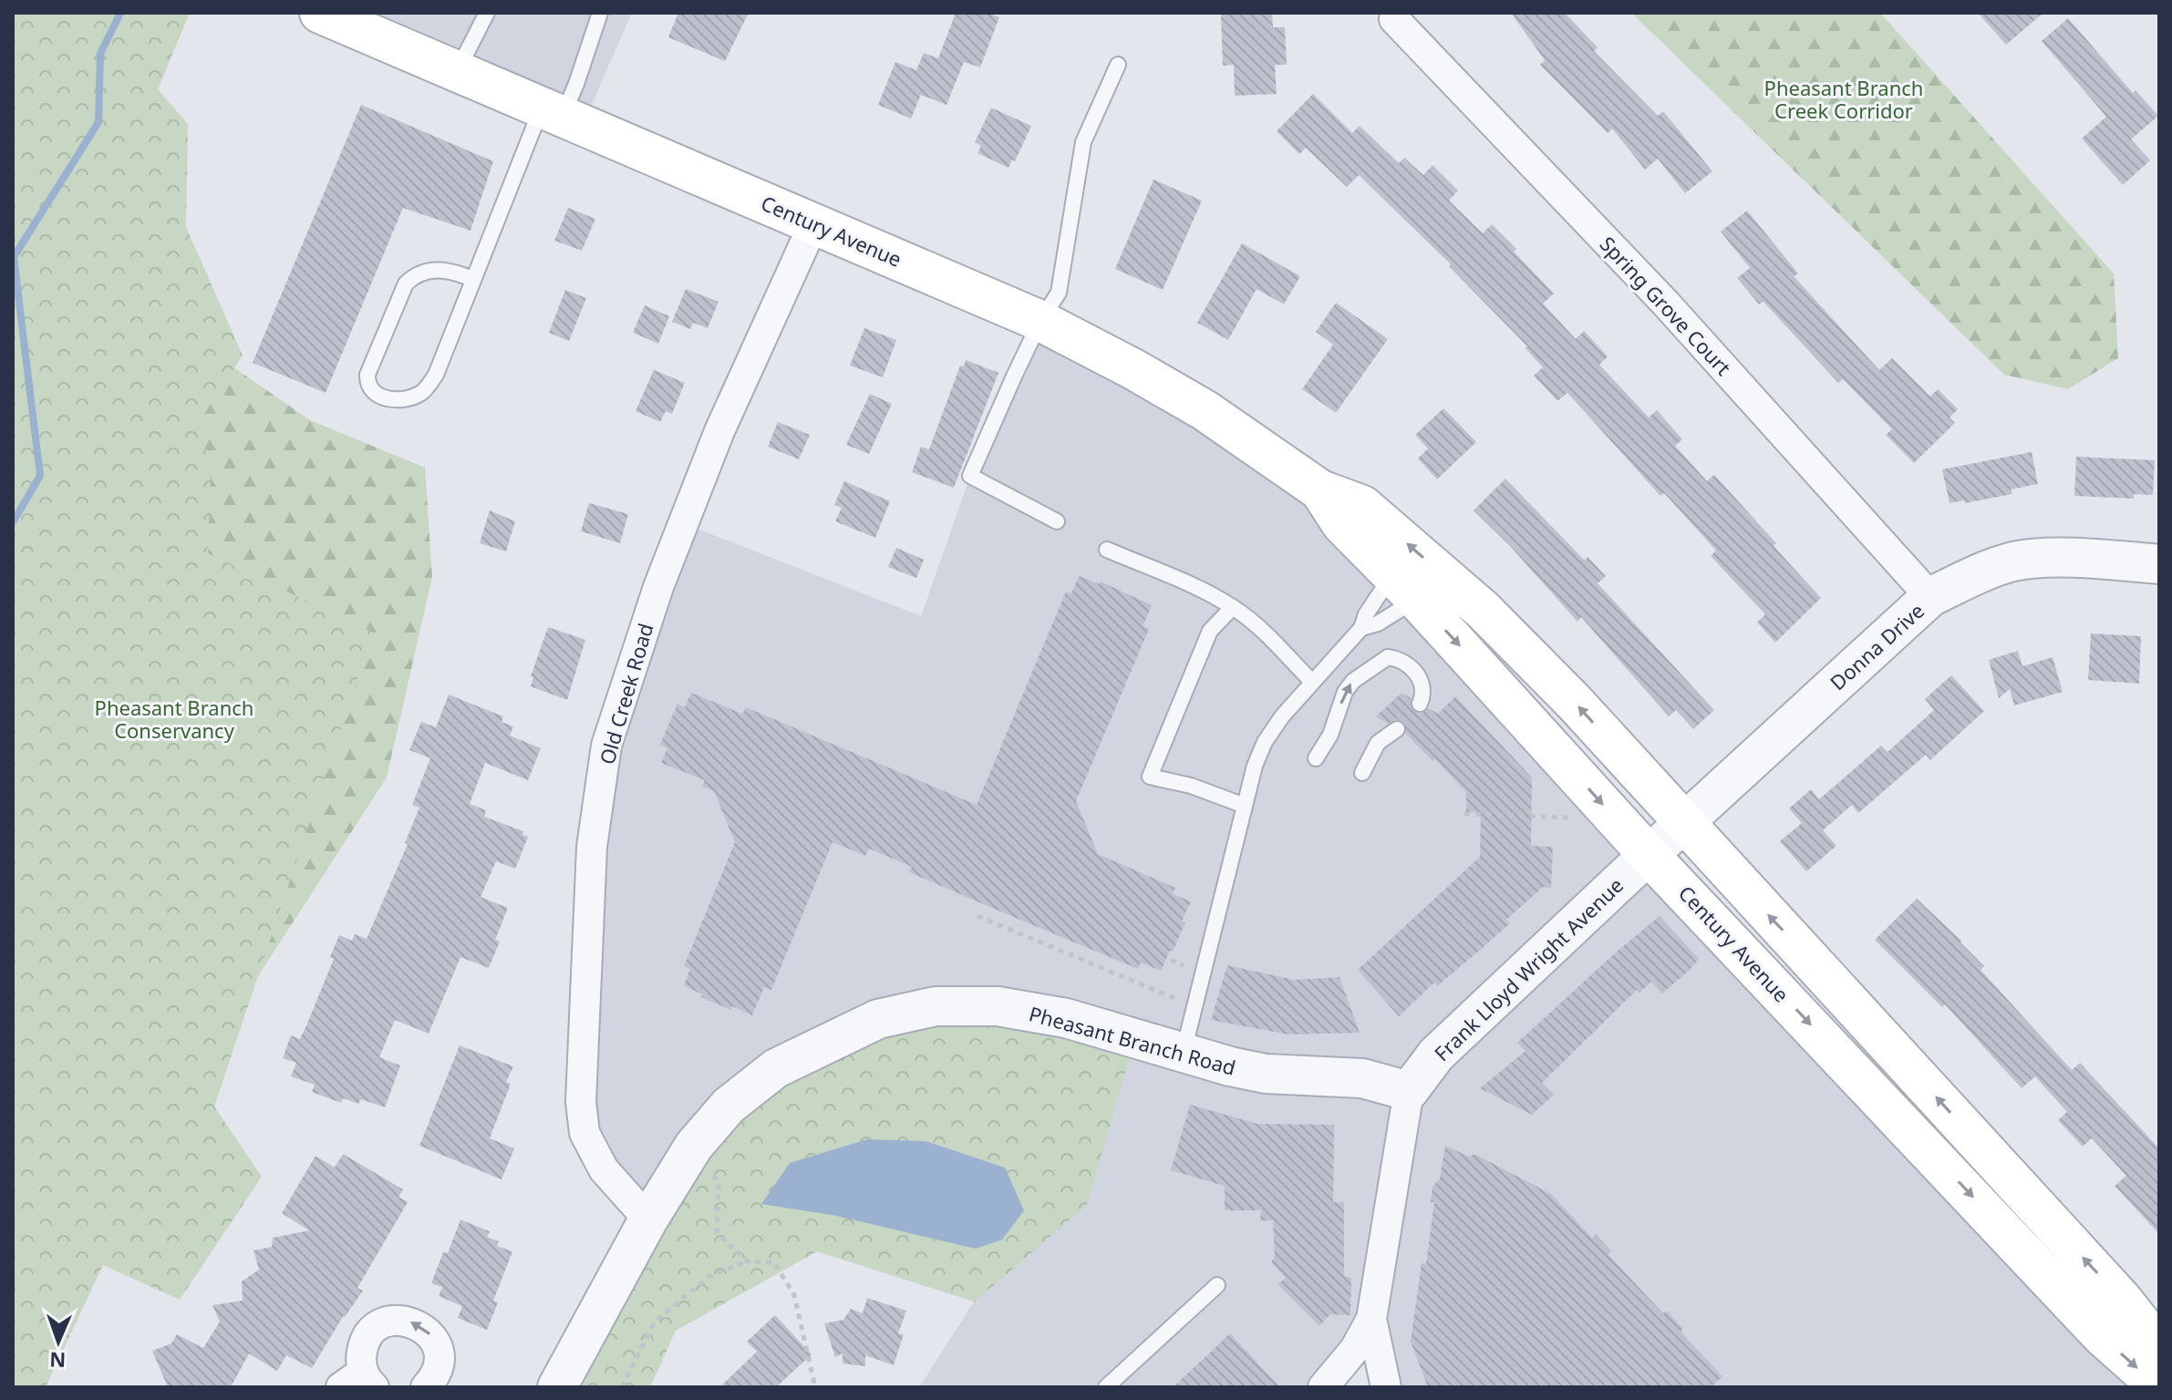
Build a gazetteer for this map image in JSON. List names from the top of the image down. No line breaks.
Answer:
{"streets":{"main road":["Century Avenue"],"street":["Spring Grove Court","Donna Drive","Old Creek Road","Frank Lloyd Wright Avenue","Pheasant Branch Road"]},"crossings":[["Century Avenue","Donna Drive"],["Century Avenue","Old Creek Road"],["Century Avenue","Frank Lloyd Wright Avenue"],["Spring Grove Court","Donna Drive"],["Donna Drive","Frank Lloyd Wright Avenue"],["Old Creek Road","Pheasant Branch Road"],["Frank Lloyd Wright Avenue","Pheasant Branch Road"]],"parks":["Pheasant Branch Creek Corridor","Pheasant Branch Conservancy"],"north":"bottom"}
